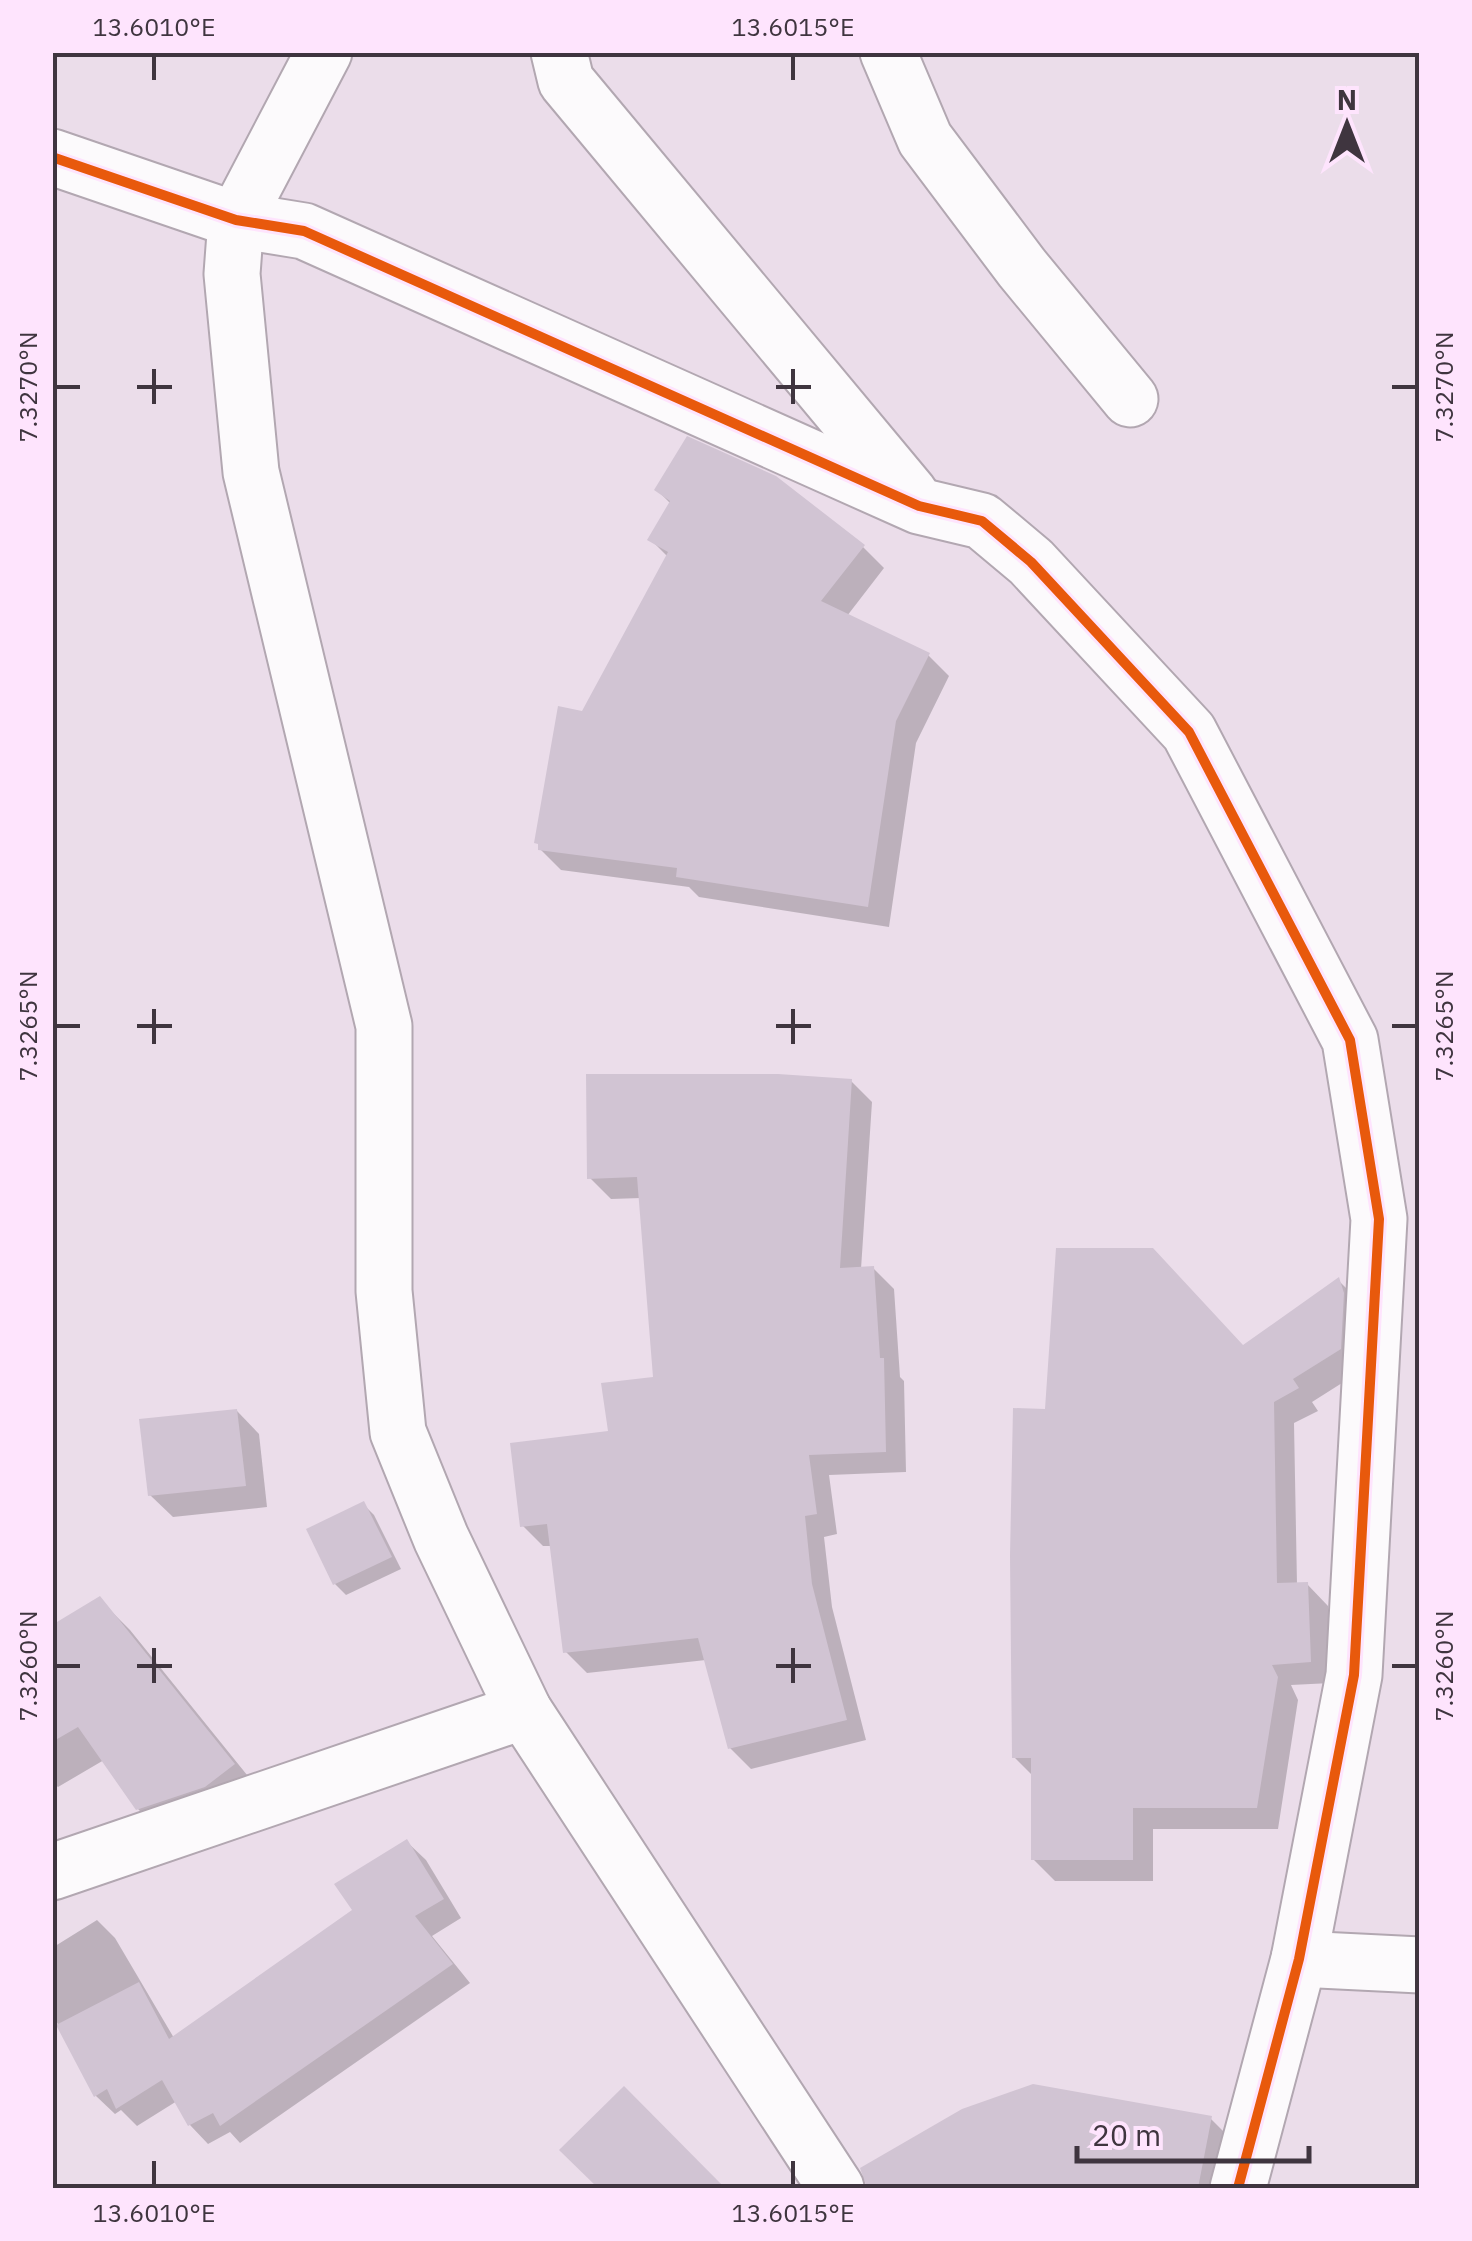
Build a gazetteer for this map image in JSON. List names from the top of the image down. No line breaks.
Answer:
{"scale_bar":"20 m","north":"top","coordinates":["13.6010°E","13.6015°E","7.3270°N","7.3265°N","7.3260°N"]}
